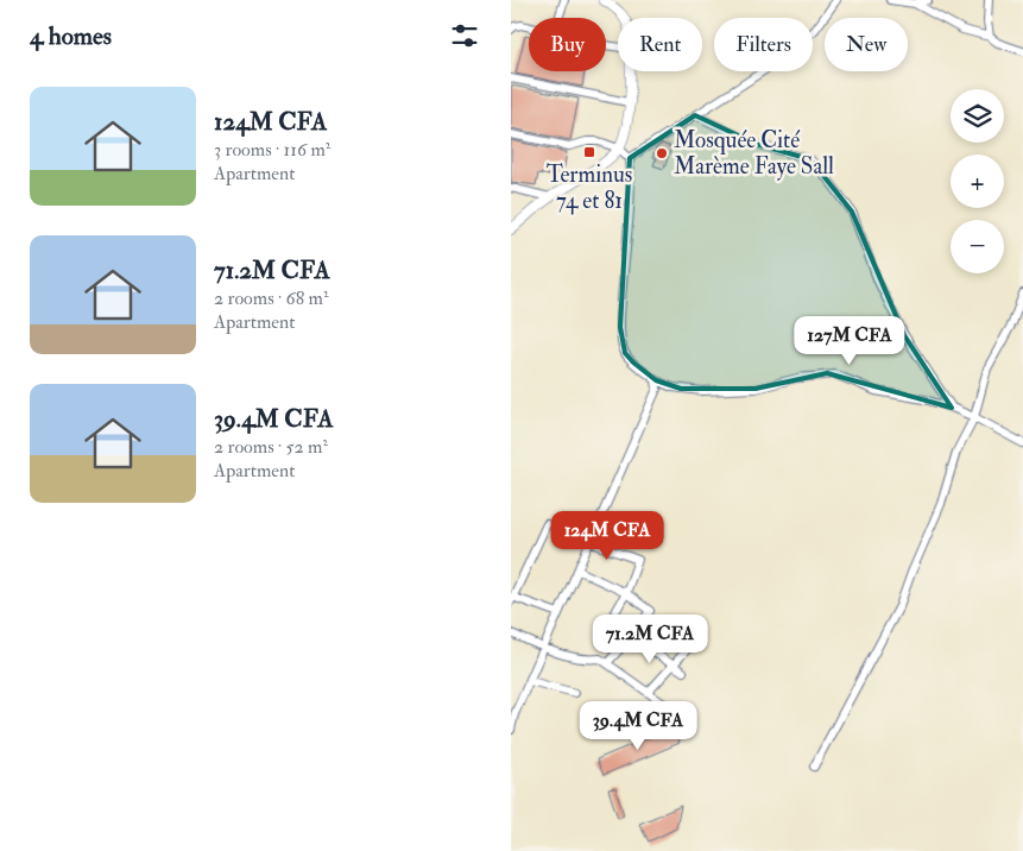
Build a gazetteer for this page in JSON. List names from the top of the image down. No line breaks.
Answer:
{"places":{"transit":["Terminus 74 et 81"],"other":["Mosquée Cité Marème Faye Sall"]},"page":{"heading":"4 homes","chip":["Buy","Rent","Filters","New"],"list":[{"name":"124M CFA","note":"3 rooms · 116 m² · Apartment"},{"name":"71.2M CFA","note":"2 rooms · 68 m² · Apartment"},{"name":"39.4M CFA","note":"2 rooms · 52 m² · Apartment"}],"map_buttons":["+","−"],"price":["127M CFA","124M CFA","71.2M CFA","39.4M CFA"]}}
